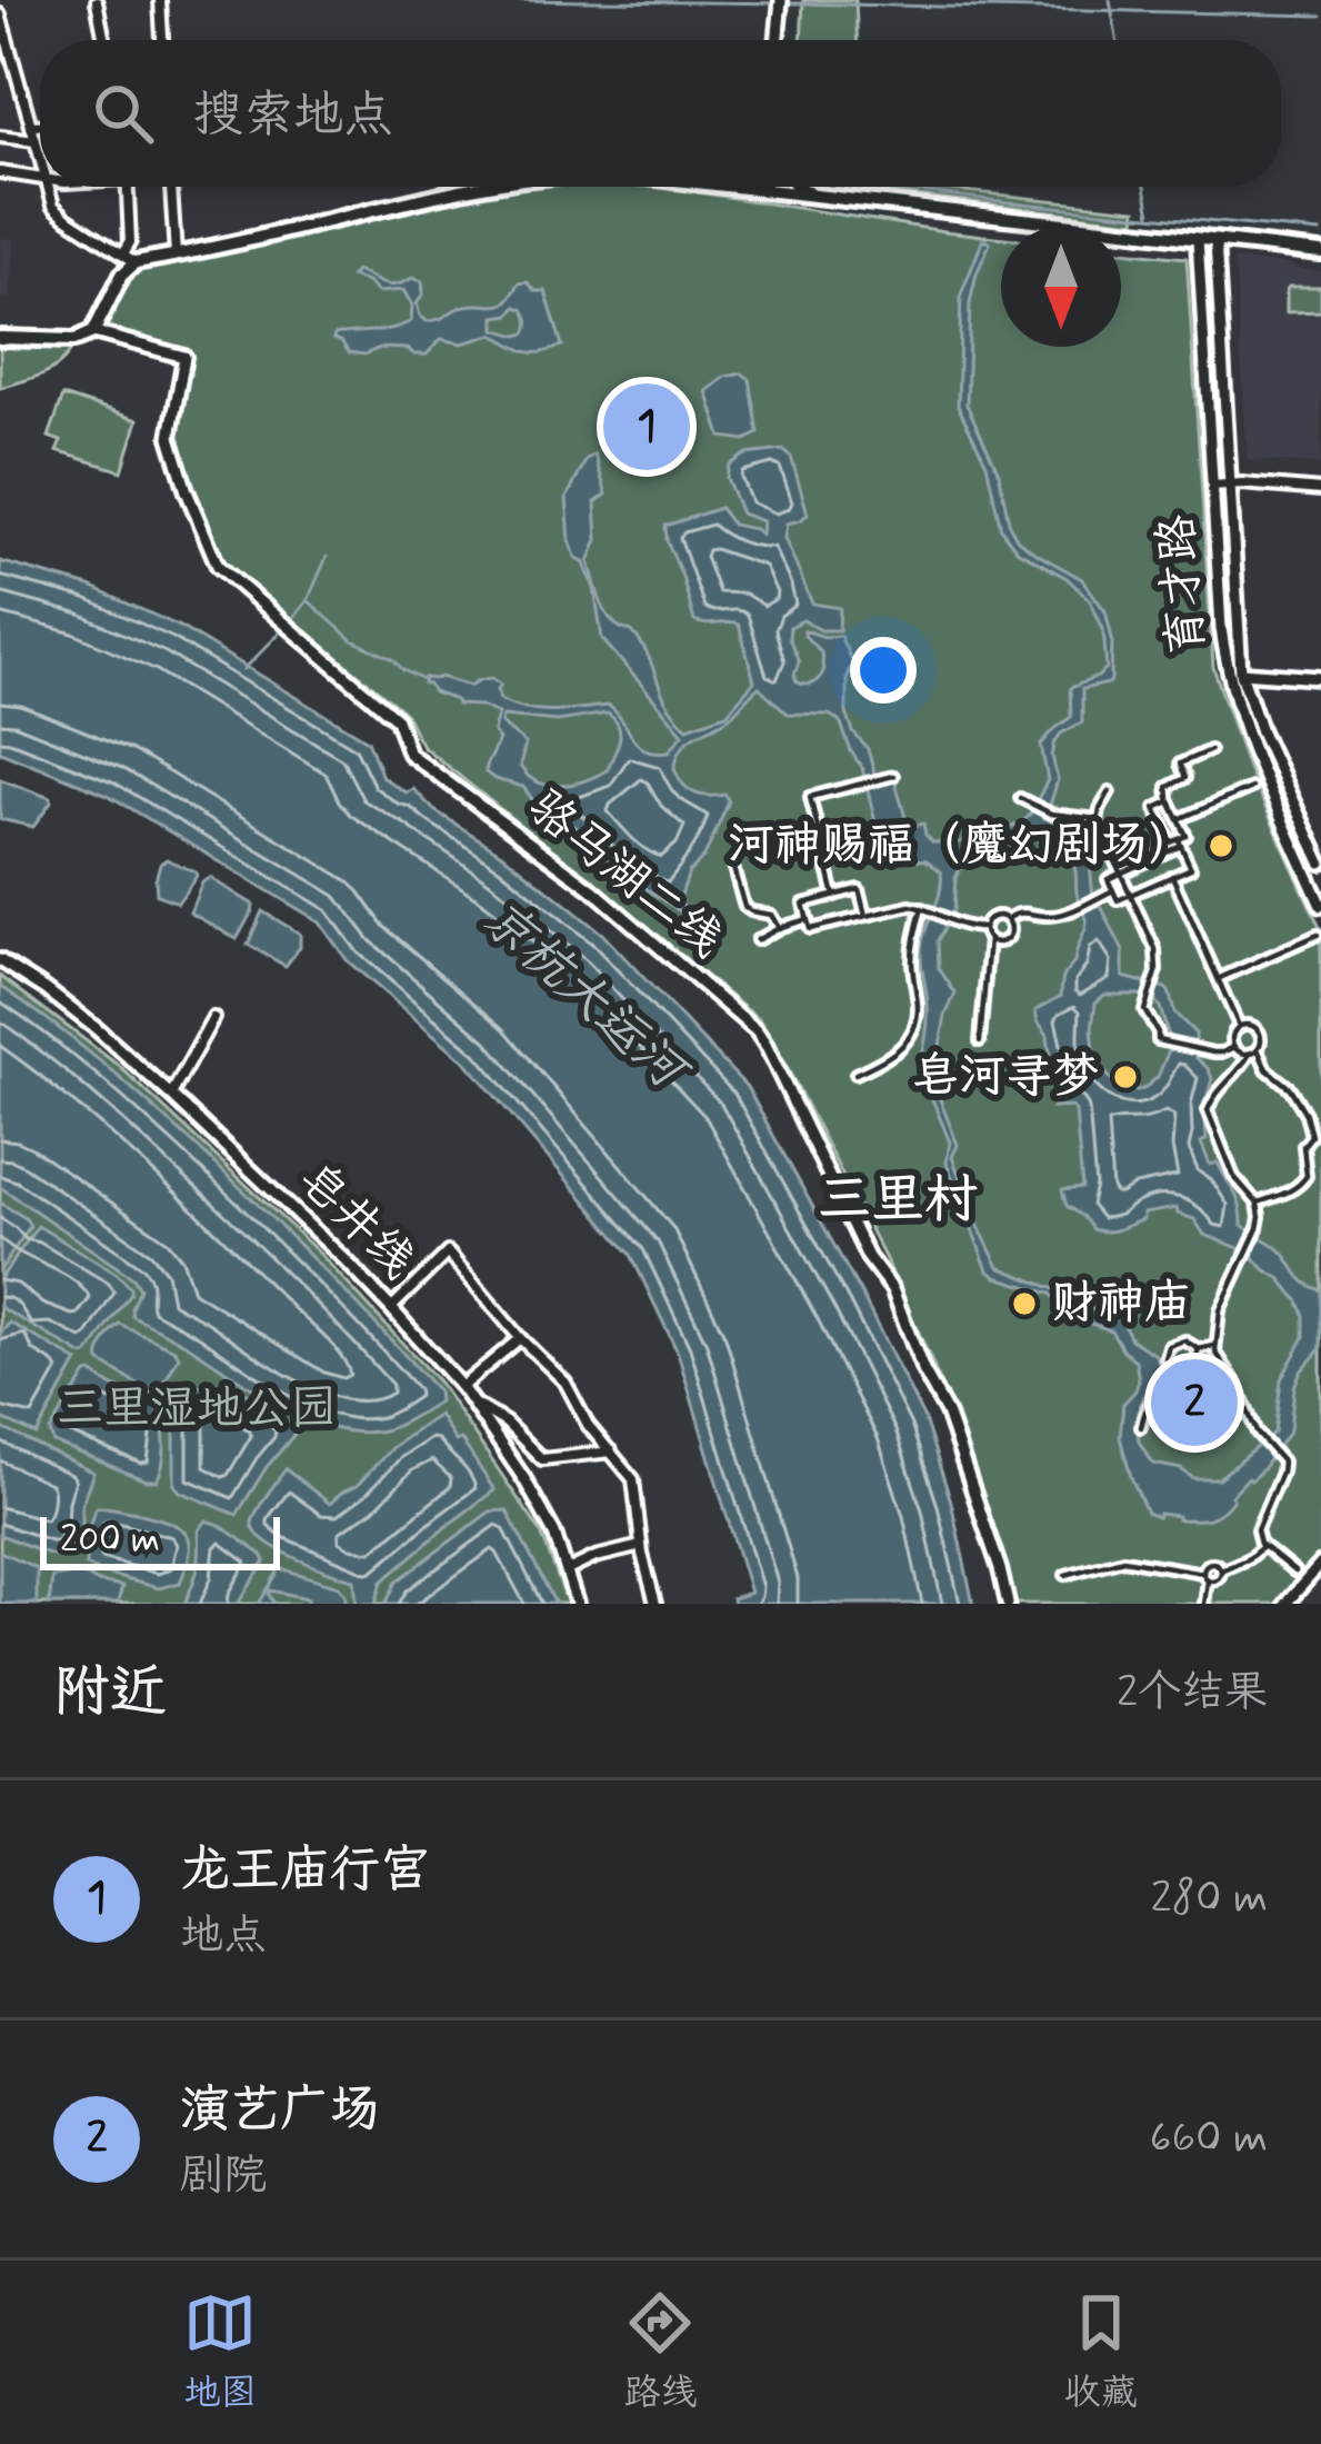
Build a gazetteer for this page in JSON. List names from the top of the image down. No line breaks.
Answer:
{"streets":{"street":["育才路","骆马湖二线","皂井线"]},"districts":["三里村"],"water":["京杭大运河"],"parks":["三里湿地公园"],"places":["河神赐福（魔幻剧场）","皂河寻梦","财神庙"],"scale_bar":"200 m","north":"bottom","page":{"search":"搜索地点","pins":["1","2"],"scale":"200 m","heading":["附近","2个结果"],"list":[{"mark":"1","name":"龙王庙行宫","note":"地点","value":"280 m"},{"mark":"2","name":"演艺广场","note":"剧院","value":"660 m"}],"nav":["地图","路线","收藏"]}}
